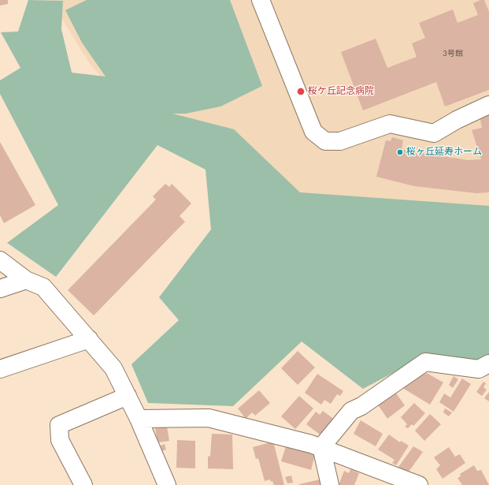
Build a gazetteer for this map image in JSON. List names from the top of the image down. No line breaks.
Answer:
{"places":["桜ケ丘記念病院","桜ヶ丘延寿ホーム"],"house_numbers":["３号館"]}
